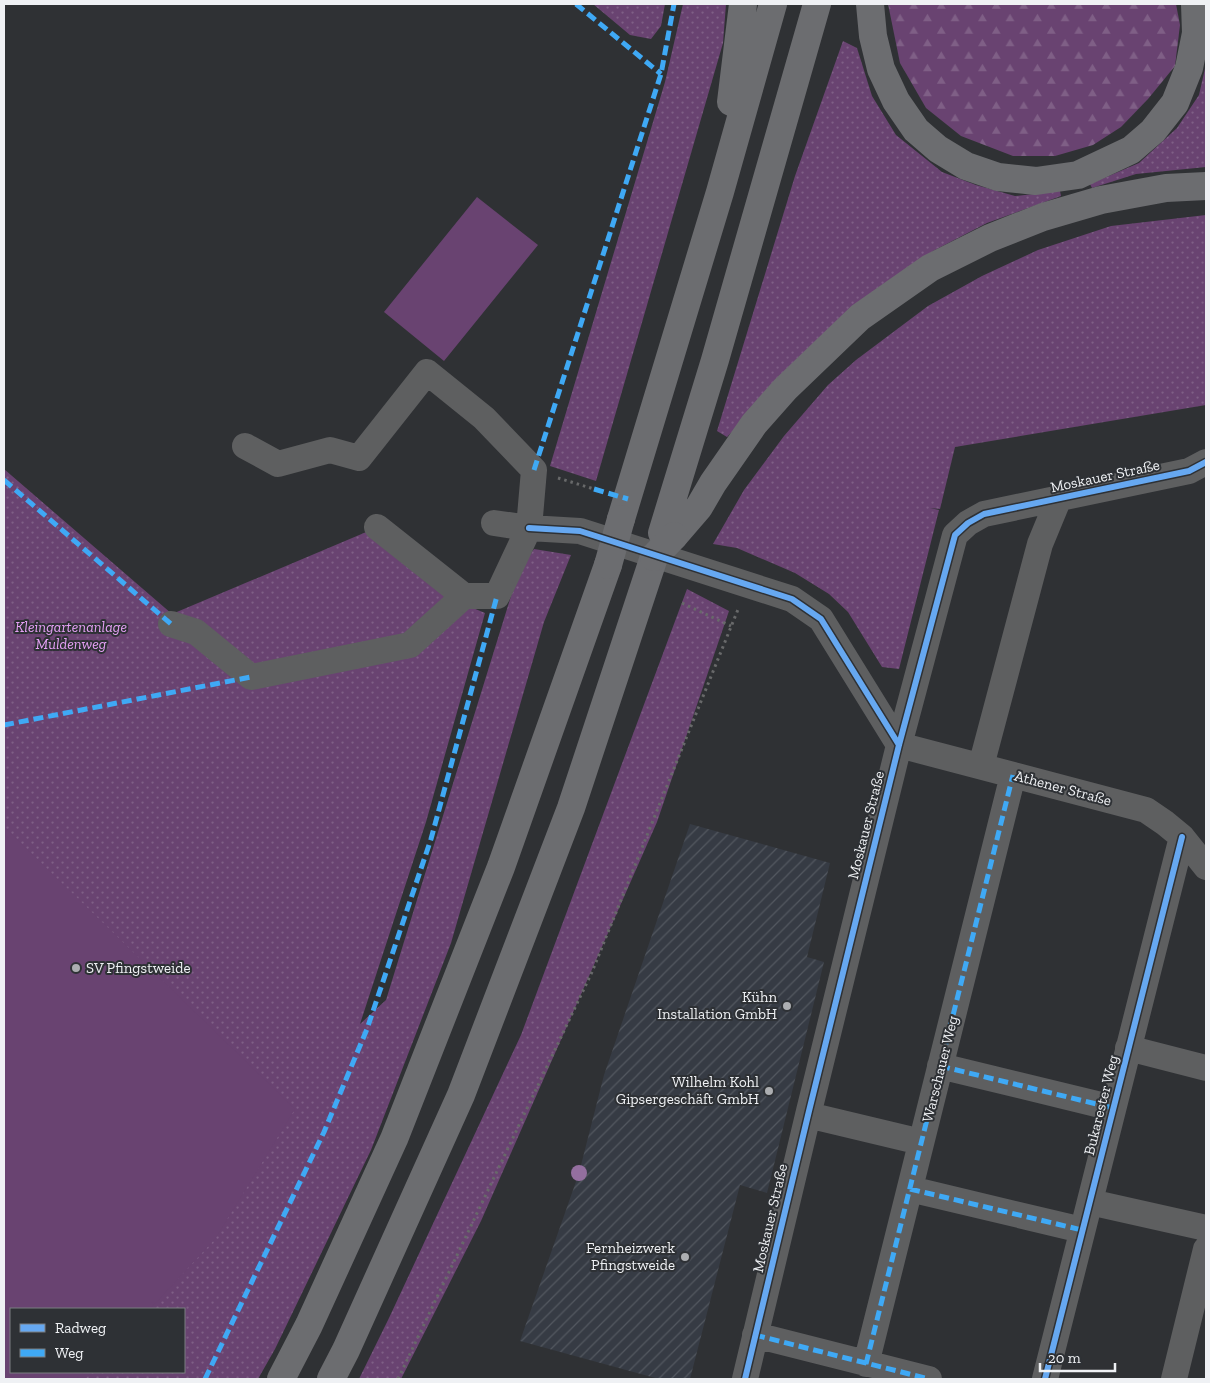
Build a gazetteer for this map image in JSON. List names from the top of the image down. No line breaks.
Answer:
{"streets":{"street":["Moskauer Straße","Athener Straße","Warschauer Weg","Bukarester Weg"]},"crossings":[["Moskauer Straße","Athener Straße"],["Athener Straße","Warschauer Weg"],["Athener Straße","Bukarester Weg"]],"parks":["Kleingartenanlage Muldenweg"],"places":["SV Pfingstweide","Kühn Installation GmbH","Wilhelm Kohl Gipsergeschäft GmbH","Fernheizwerk Pfingstweide"],"legend":["Radweg","Weg"],"scale_bar":"20 m"}
